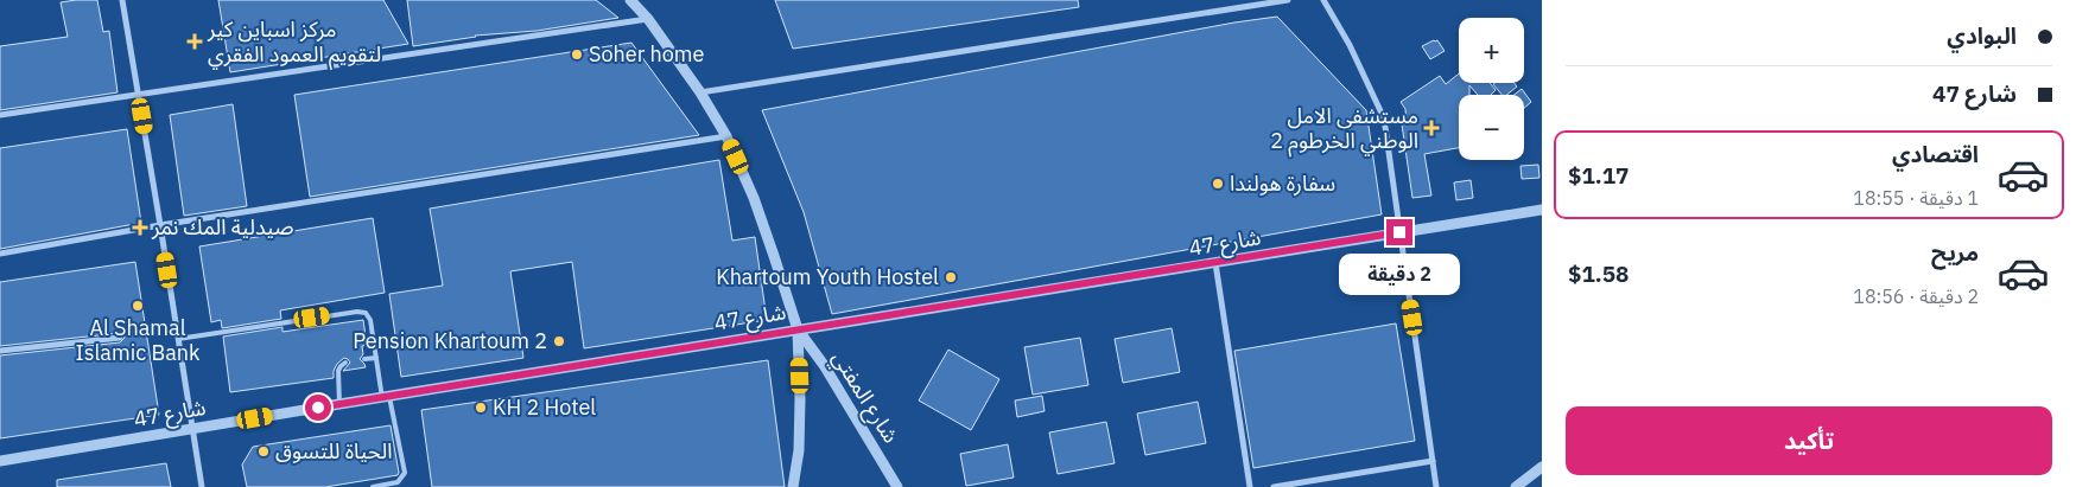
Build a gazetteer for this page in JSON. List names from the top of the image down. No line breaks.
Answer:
{"streets":{"street":["شارع 47","شارع المفتي"]},"crossings":[["شارع 47","شارع المفتي"]],"places":{"health":["مركز اسباين كير لتقويم العمود الفقري","مستشفى الامل الوطني الخرطوم 2","صيدلية المك نمر"],"other":["Soher home","سفارة هولندا","Khartoum Youth Hostel","Al Shamal Islamic Bank","Pension Khartoum 2","KH 2 Hotel","الحياة للتسوق"]},"page":{"banner":["البوادي","شارع 47"],"map_buttons":["+","−"],"list":[{"name":"اقتصادي","note":"1 دقيقة · 18:55","value":"$1.17"},{"name":"مريح","note":"2 دقيقة · 18:56","value":"$1.58"}],"bubble":"2 دقيقة","buttons":"تأكيد"}}
